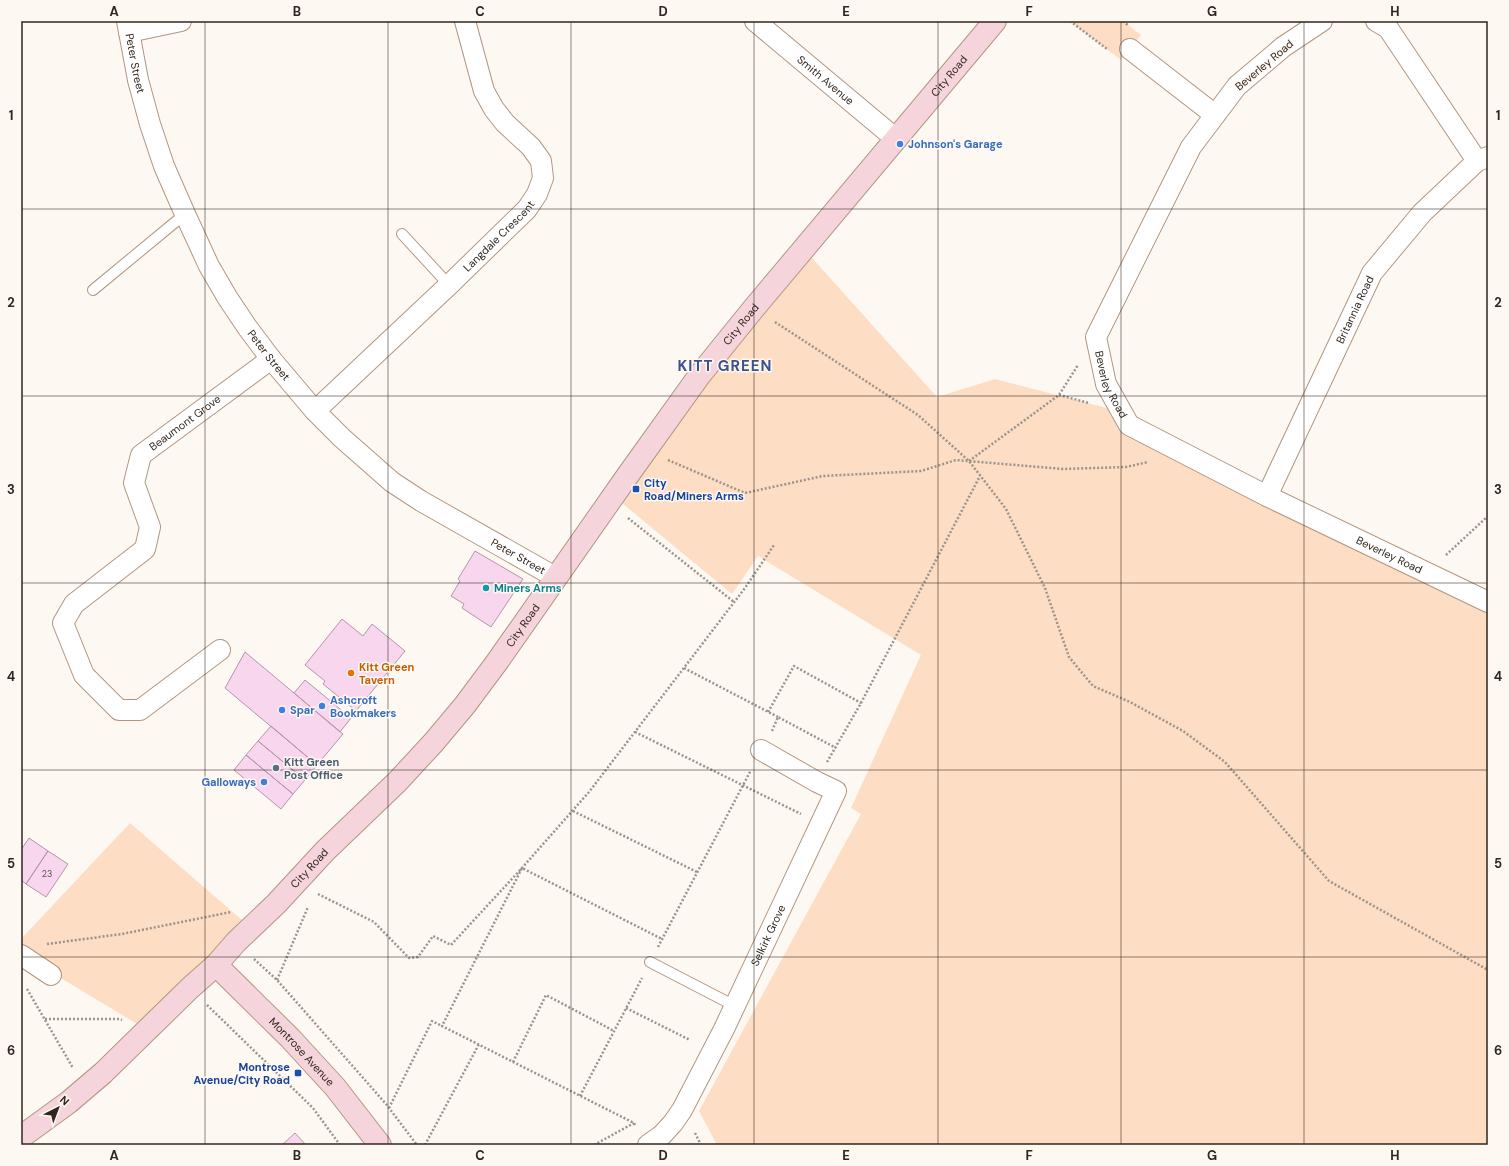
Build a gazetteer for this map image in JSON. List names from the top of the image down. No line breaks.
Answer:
{"streets":{"street":["Peter Street","Beverley Road","City Road","Smith Avenue","Langdale Crescent","Britannia Road","Beaumont Grove","Selkirk Grove","Montrose Avenue"]},"crossings":[["Peter Street","City Road"],["Peter Street","Langdale Crescent"],["Peter Street","Beaumont Grove"],["Beverley Road","Britannia Road"],["City Road","Smith Avenue"],["City Road","Montrose Avenue"]],"districts":["KITT GREEN"],"places":{"other":["Johnson's Garage","Miners Arms","Kitt Green Tavern","Ashcroft Bookmakers","Spar","Kitt Green Post Office","Galloways"],"transit":["City Road/Miners Arms","Montrose Avenue/City Road"]},"house_numbers":["23"],"north":"top right","grid":{"columns":["A","B","C","D","E","F","G","H"],"rows":["1","2","3","4","5","6"]}}
